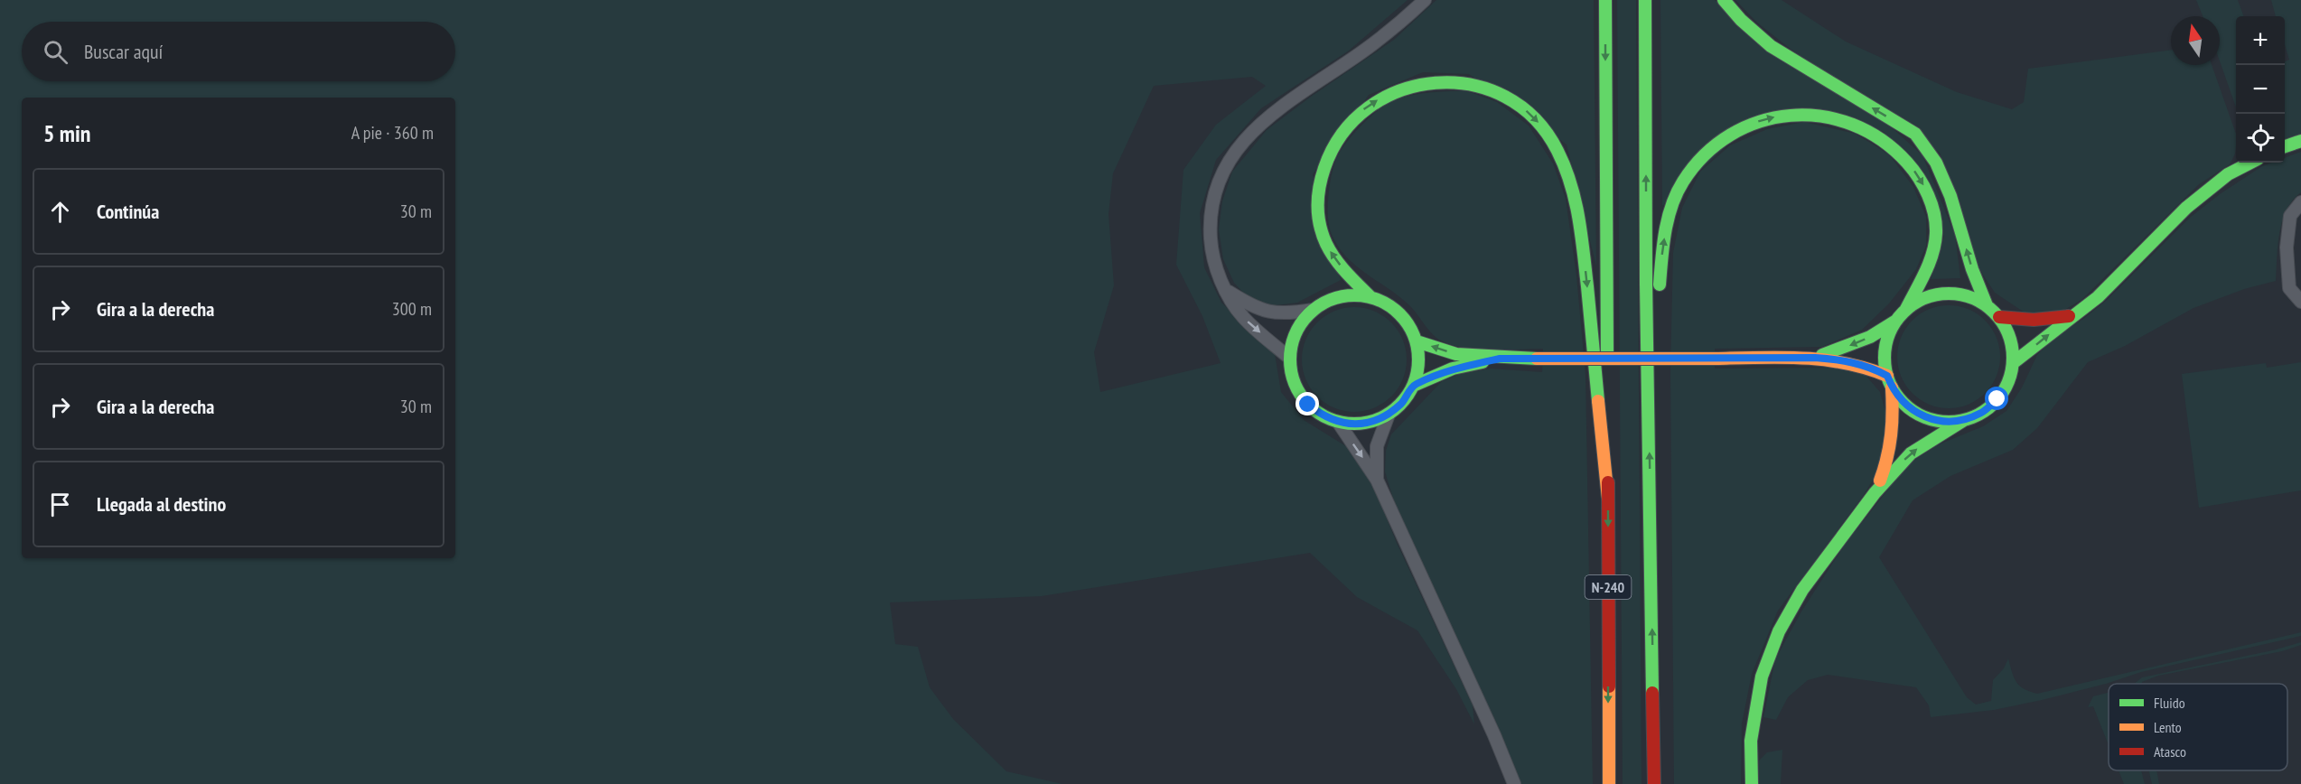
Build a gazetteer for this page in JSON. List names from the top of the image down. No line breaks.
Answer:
{"streets":{"main road":["N-240"]},"legend":["Fluido","Lento","Atasco"],"north":"top","page":{"map_buttons":["+","−"],"search":"Buscar aquí","heading":["5 min","A pie · 360 m"],"list":[["Continúa","30 m"],["Gira a la derecha","300 m"],["Gira a la derecha","30 m"],"Llegada al destino"]}}
